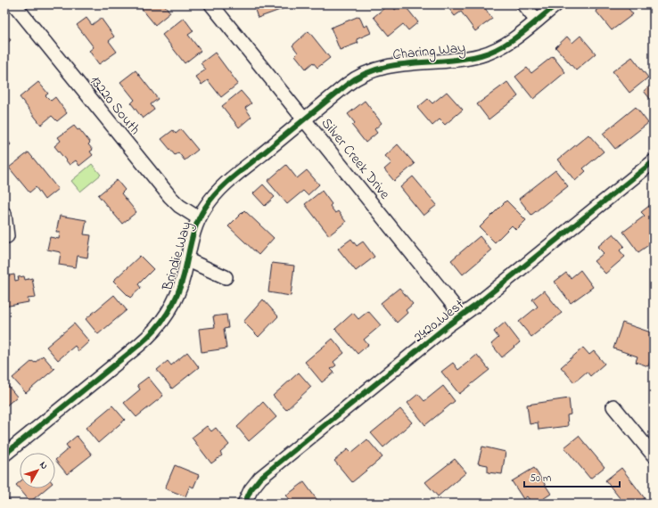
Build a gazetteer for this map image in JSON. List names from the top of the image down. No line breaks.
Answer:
{"streets":{"street":["Charing Way","13220 South","Silver Creek Drive","Brindie Way","2420 West"]},"crossings":[["Charing Way","Silver Creek Drive"],["Charing Way","Brindie Way"],["13220 South","Brindie Way"],["Silver Creek Drive","Brindie Way"],["Silver Creek Drive","2420 West"]],"scale_bar":"50 m","north":"top right"}
